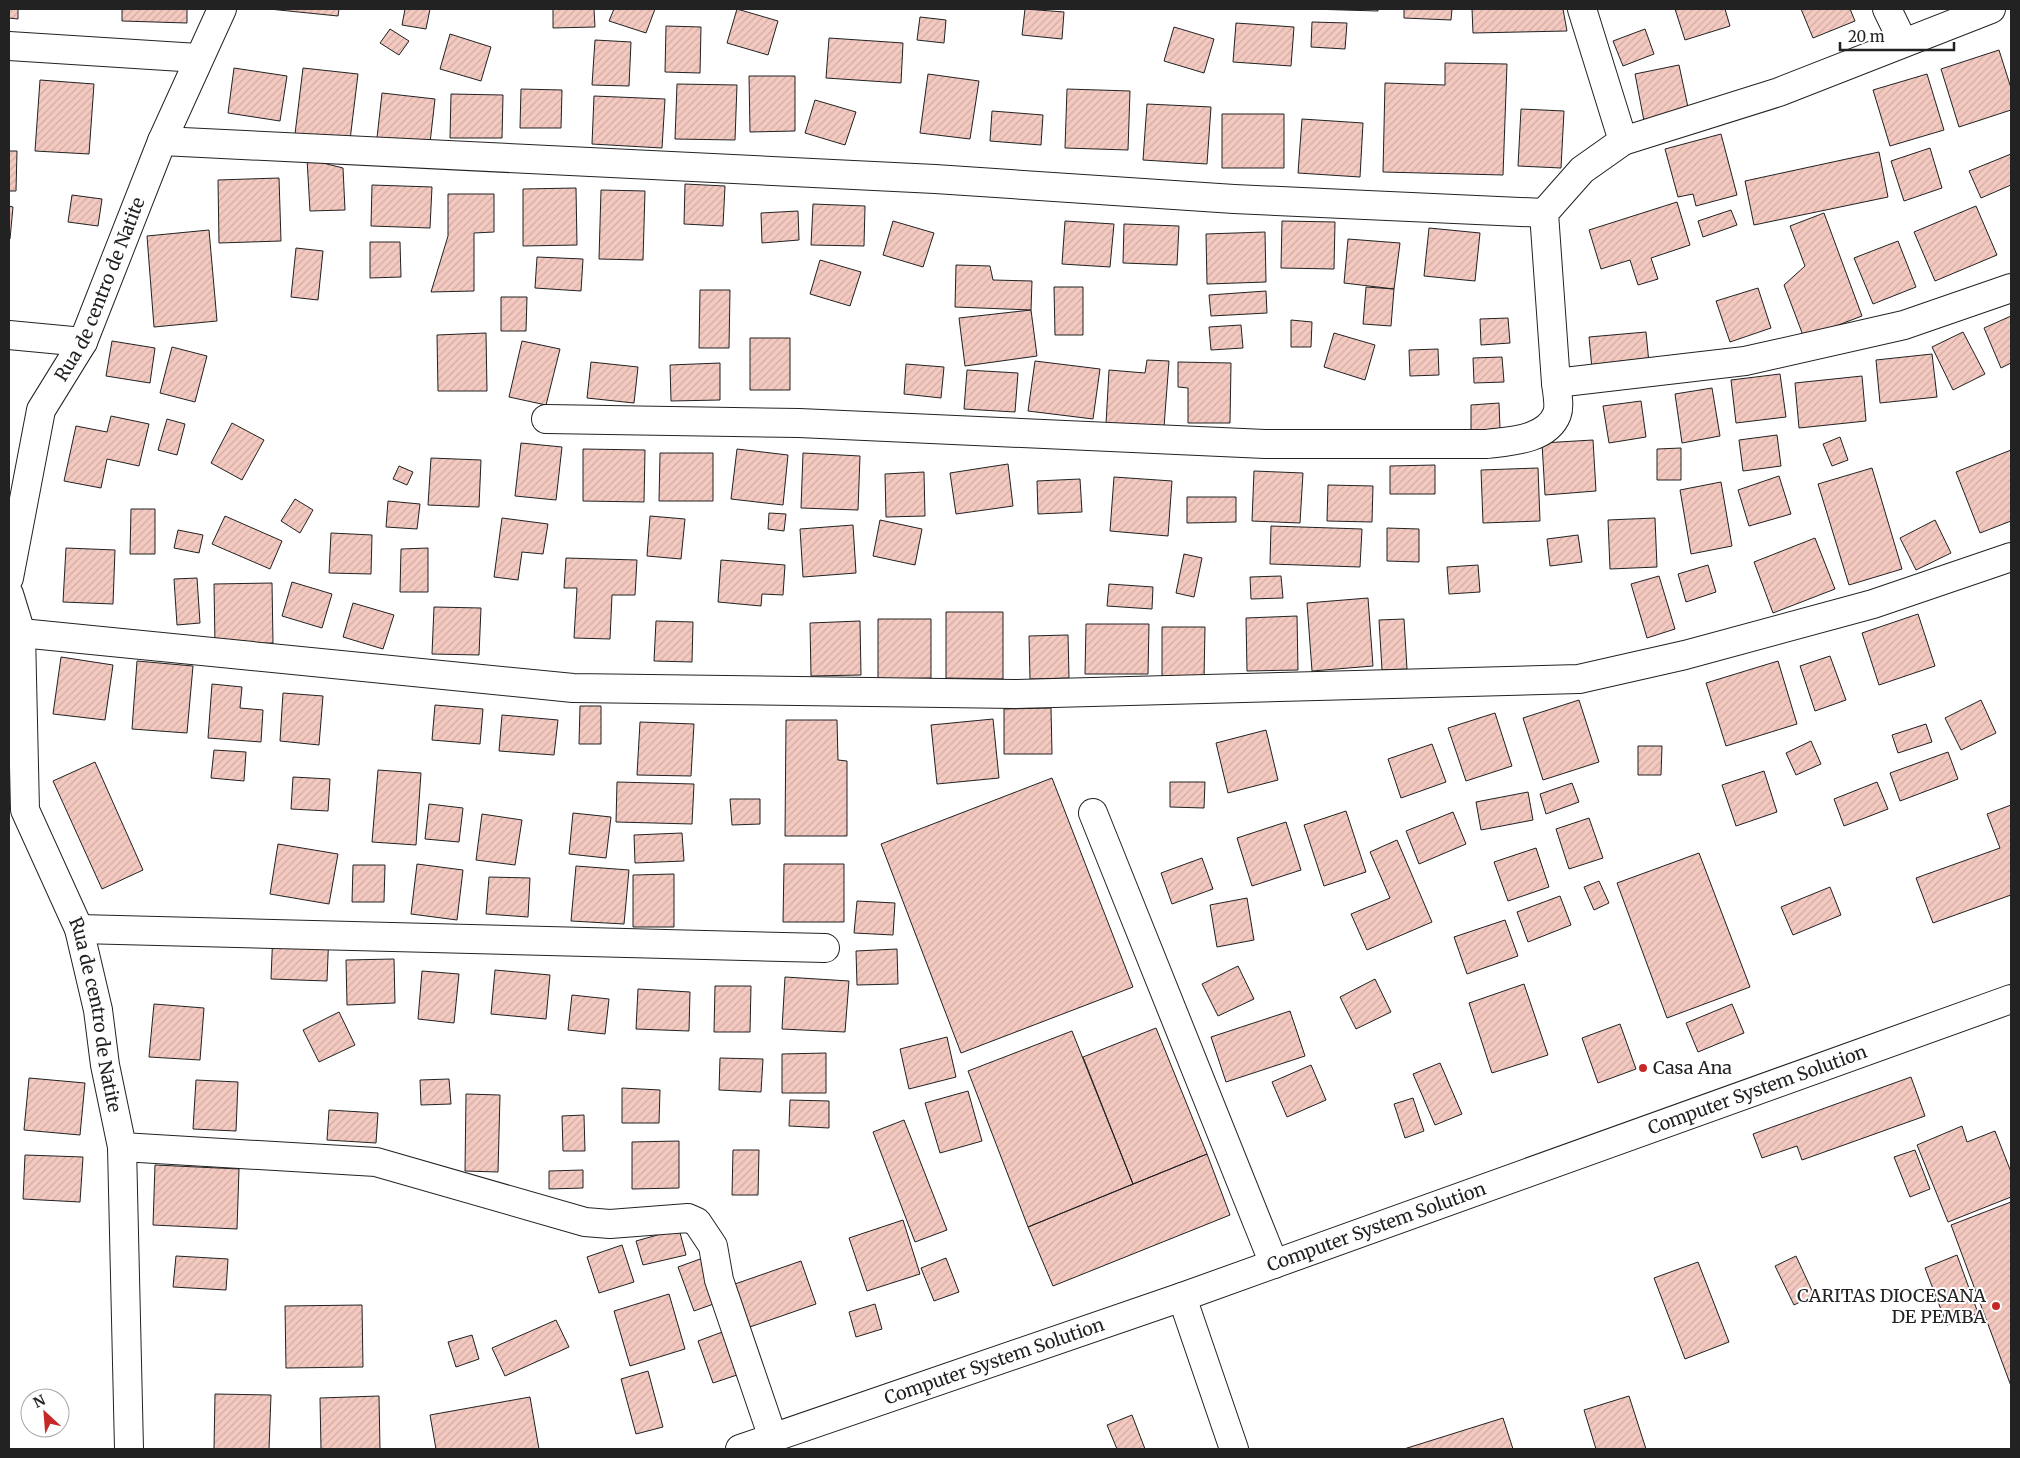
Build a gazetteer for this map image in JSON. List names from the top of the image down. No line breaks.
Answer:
{"streets":{"street":["Rua de centro de Natite","Computer System Solution"]},"places":["Casa Ana","CARITAS DIOCESANA DE PEMBA"],"scale_bar":"20 m","north":"top left"}
